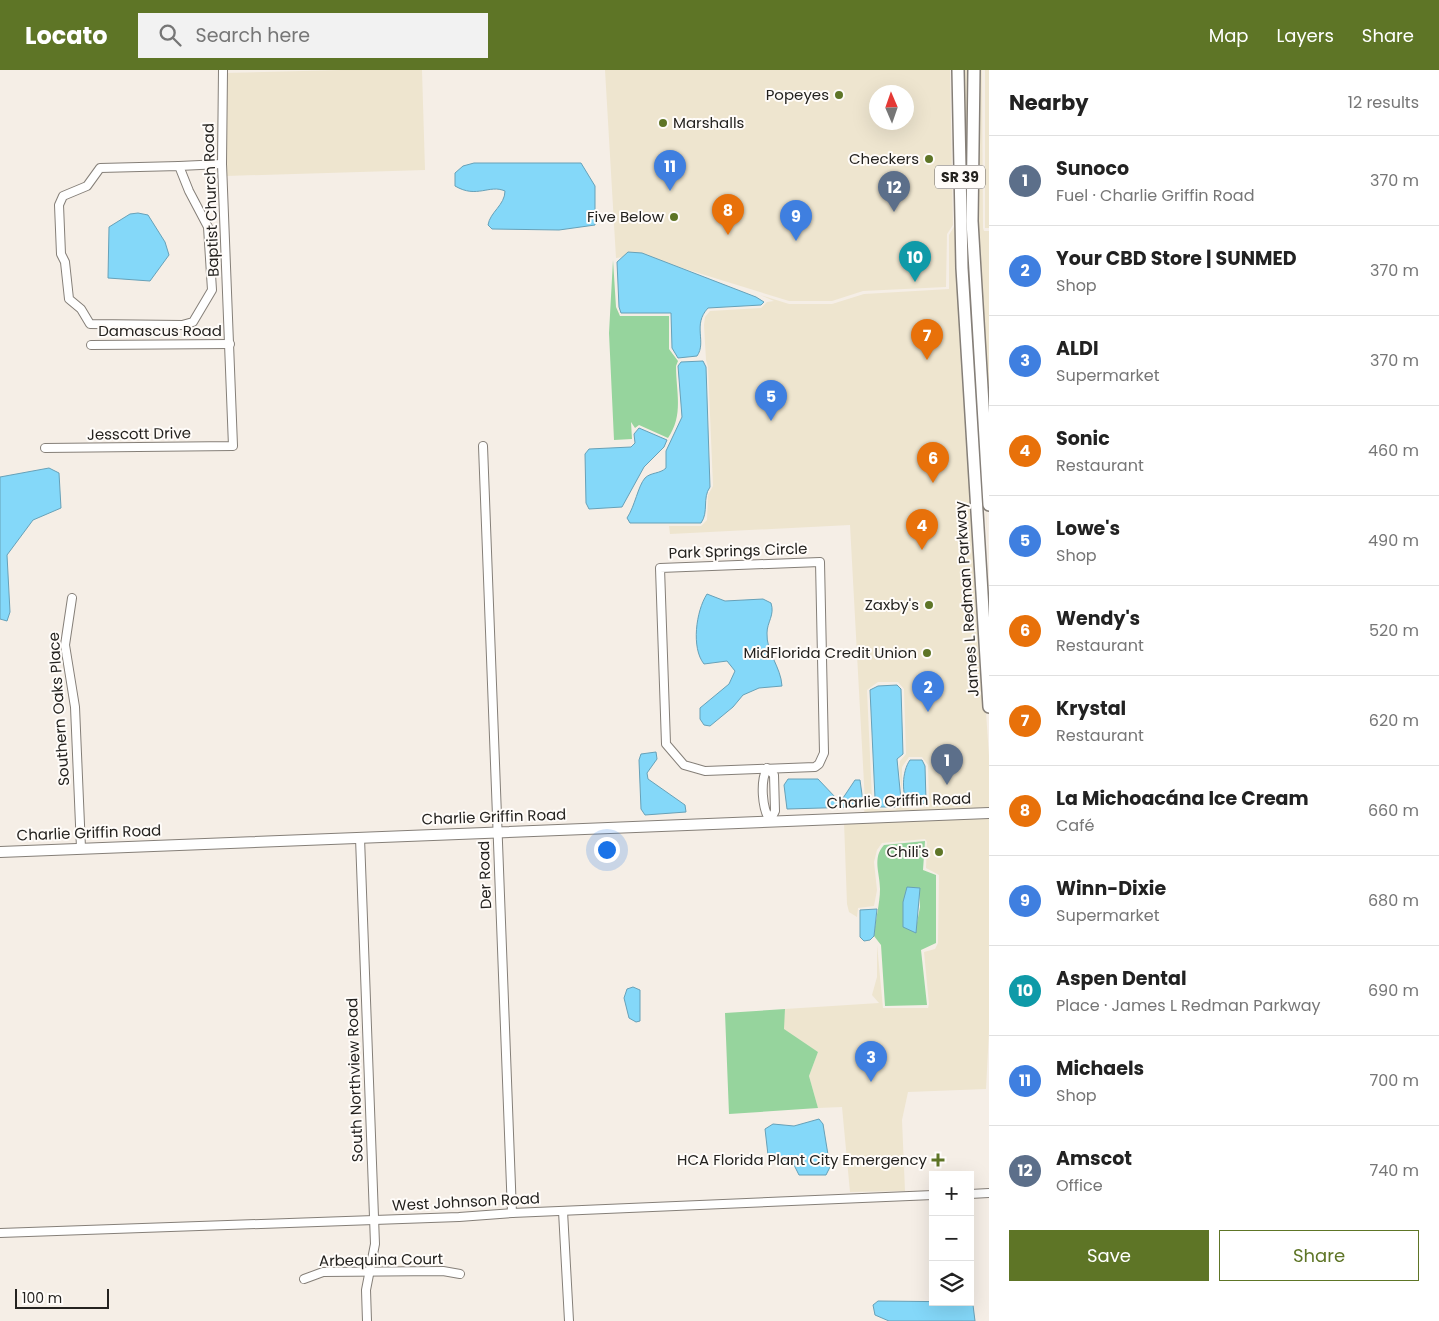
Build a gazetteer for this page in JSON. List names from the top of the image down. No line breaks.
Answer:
{"streets":{"main road":["SR 39","James L Redman Parkway"],"street":["Baptist Church Road","Damascus Road","Jesscott Drive","Park Springs Circle","Southern Oaks Place","Charlie Griffin Road","Der Road","South Northview Road","West Johnson Road","Arbequina Court"]},"crossings":[["Baptist Church Road","Damascus Road"],["Baptist Church Road","Jesscott Drive"],["Southern Oaks Place","Charlie Griffin Road"],["Charlie Griffin Road","Der Road"],["Charlie Griffin Road","South Northview Road"],["Der Road","West Johnson Road"],["South Northview Road","West Johnson Road"],["South Northview Road","Arbequina Court"]],"places":{"other":["Popeyes","Marshalls","Checkers","Five Below","Zaxby's","MidFlorida Credit Union","Chili's"],"health":["HCA Florida Plant City Emergency"]},"scale_bar":"100 m","north":"top","page":{"header":"Locato","search":"Search here","nav":["Map","Layers","Share"],"heading":["Nearby","12 results"],"list":[{"mark":"1","name":"Sunoco","note":"Fuel · Charlie Griffin Road","value":"370 m"},{"mark":"2","name":"Your CBD Store | SUNMED","note":"Shop","value":"370 m"},{"mark":"3","name":"ALDI","note":"Supermarket","value":"370 m"},{"mark":"4","name":"Sonic","note":"Restaurant","value":"460 m"},{"mark":"5","name":"Lowe's","note":"Shop","value":"490 m"},{"mark":"6","name":"Wendy's","note":"Restaurant","value":"520 m"},{"mark":"7","name":"Krystal","note":"Restaurant","value":"620 m"},{"mark":"8","name":"La Michoacána Ice Cream","note":"Café","value":"660 m"},{"mark":"9","name":"Winn-Dixie","note":"Supermarket","value":"680 m"},{"mark":"10","name":"Aspen Dental","note":"Place · James L Redman Parkway","value":"690 m"},{"mark":"11","name":"Michaels","note":"Shop","value":"700 m"},{"mark":"12","name":"Amscot","note":"Office","value":"740 m"}],"pins":["11","12","8","9","10","7","5","6","4","2","1","3"],"map_buttons":["+","−"],"buttons":["Save","Share"],"scale":"100 m"}}
